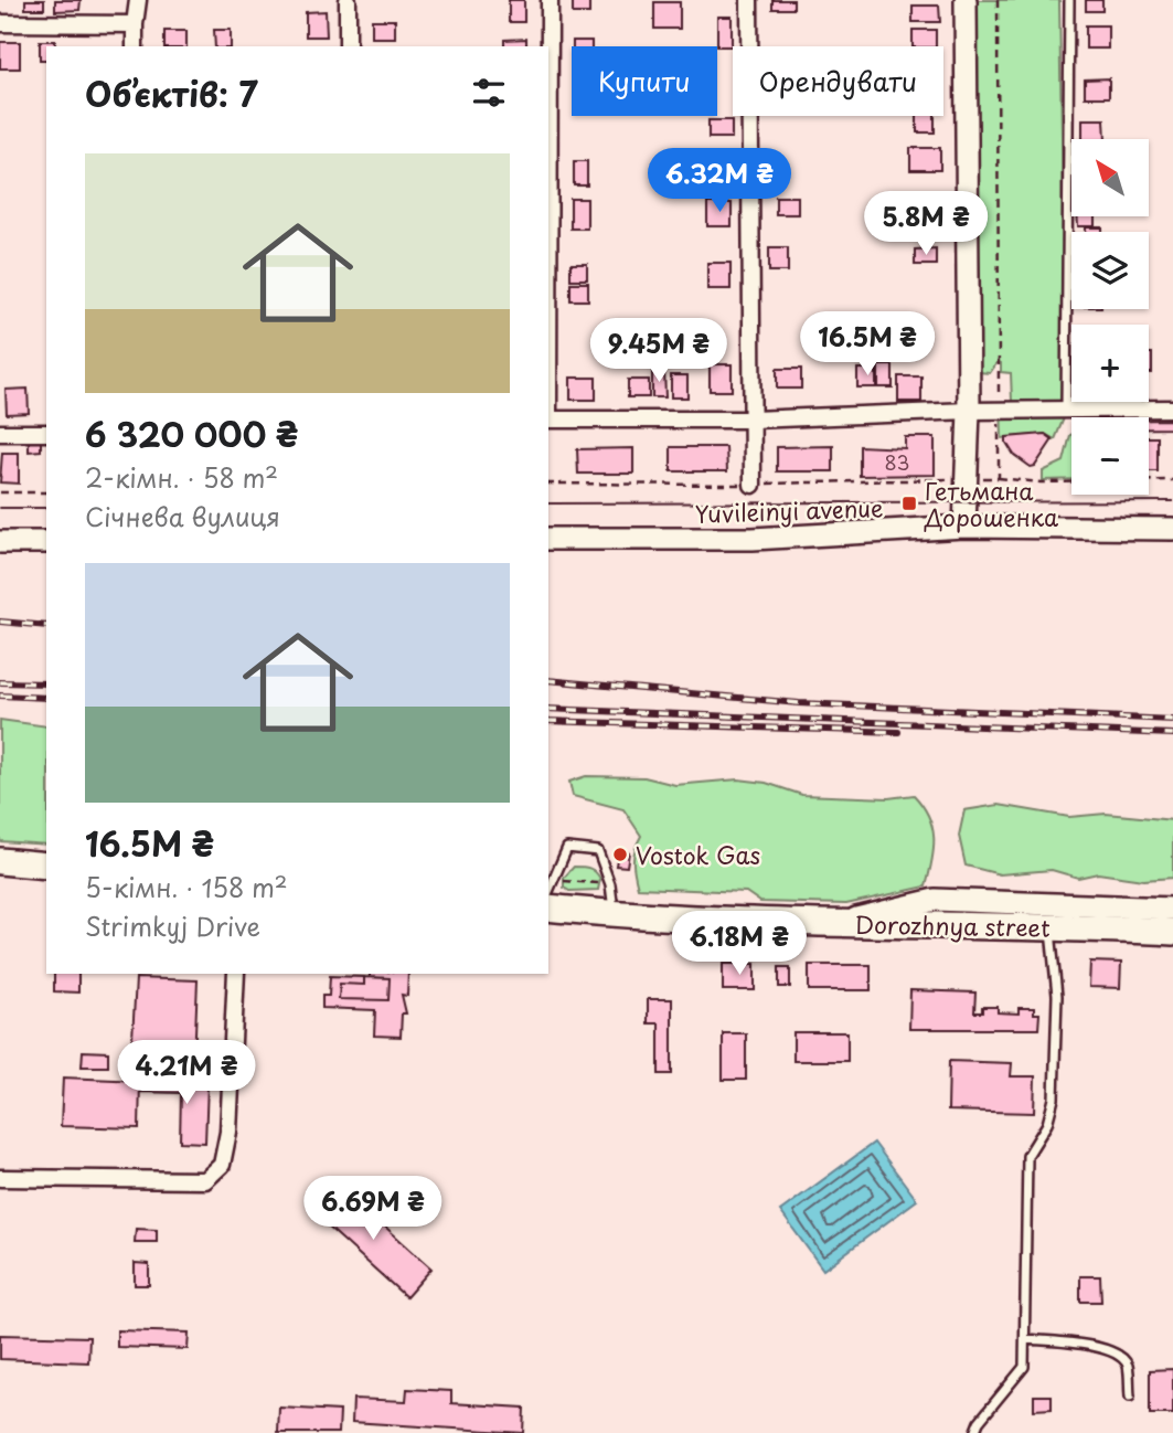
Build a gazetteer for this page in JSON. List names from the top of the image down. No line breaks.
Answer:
{"streets":{"main road":["Yuvileinyi avenue","Dorozhnya street"]},"places":{"transit":["Гетьмана Дорошенка"],"other":["Vostok Gas"]},"house_numbers":["83"],"north":"top left","page":{"chip":["Купити","Орендувати"],"heading":"Об’єктів: 7","map_buttons":["+","−"],"list":[{"name":"6 320 000 ₴","note":"2-кімн. · 58 m² · Січнева вулиця"},{"name":"16.5M ₴","note":"5-кімн. · 158 m² · Strimkyj Drive"}],"price":["6.32M ₴","5.8M ₴","16.5M ₴","9.45M ₴","6.18M ₴","4.21M ₴","6.69M ₴"]}}
